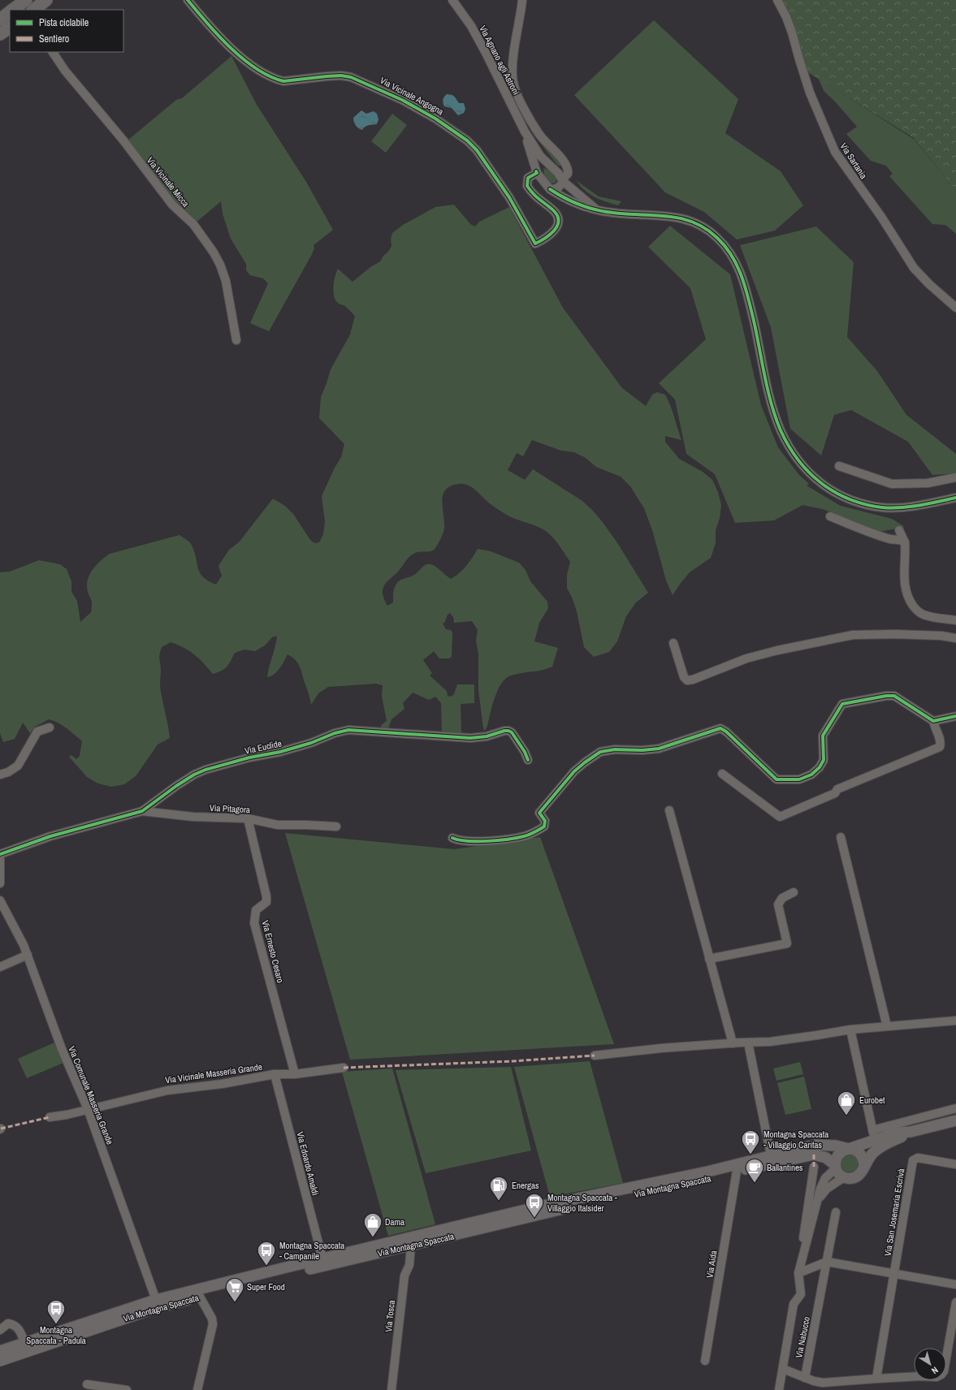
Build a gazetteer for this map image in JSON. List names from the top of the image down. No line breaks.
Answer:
{"streets":{"main road":["Via Montagna Spaccata"],"street":["Via Agnano agli Astroni","Via Vicinale Angogna","Via Sartania","Via Vicinale Micca","Via Euclide","Via Pitagora","Via Ernesto Cesaro","Via Vicinale Masseria Grande","Via Comunale Masseria Grande","Via Edoardo Amaldi","Via San Josemaria Escrivà","Via Aida","Via Tosca","Via Nabucco"]},"crossings":[["Via Euclide","Via Pitagora"],["Via Pitagora","Via Ernesto Cesaro"],["Via Ernesto Cesaro","Via Vicinale Masseria Grande"],["Via Vicinale Masseria Grande","Via Comunale Masseria Grande"],["Via Vicinale Masseria Grande","Via Edoardo Amaldi"],["Via Comunale Masseria Grande","Via Montagna Spaccata"],["Via Edoardo Amaldi","Via Montagna Spaccata"],["Via Montagna Spaccata","Via Aida"],["Via Montagna Spaccata","Via Tosca"],["Via Montagna Spaccata","Via Nabucco"]],"places":{"shop":["Eurobet","Dama"],"bus stop":["Montagna Spaccata - Villaggio Caritas","Montagna Spaccata - Villaggio Italsider","Montagna Spaccata - Campanile","Montagna Spaccata - Padula"],"cafe":["Ballantines"],"fuel station":["Energas"],"supermarket":["Super Food"]},"legend":["Pista ciclabile","Sentiero"],"north":"bottom right"}
